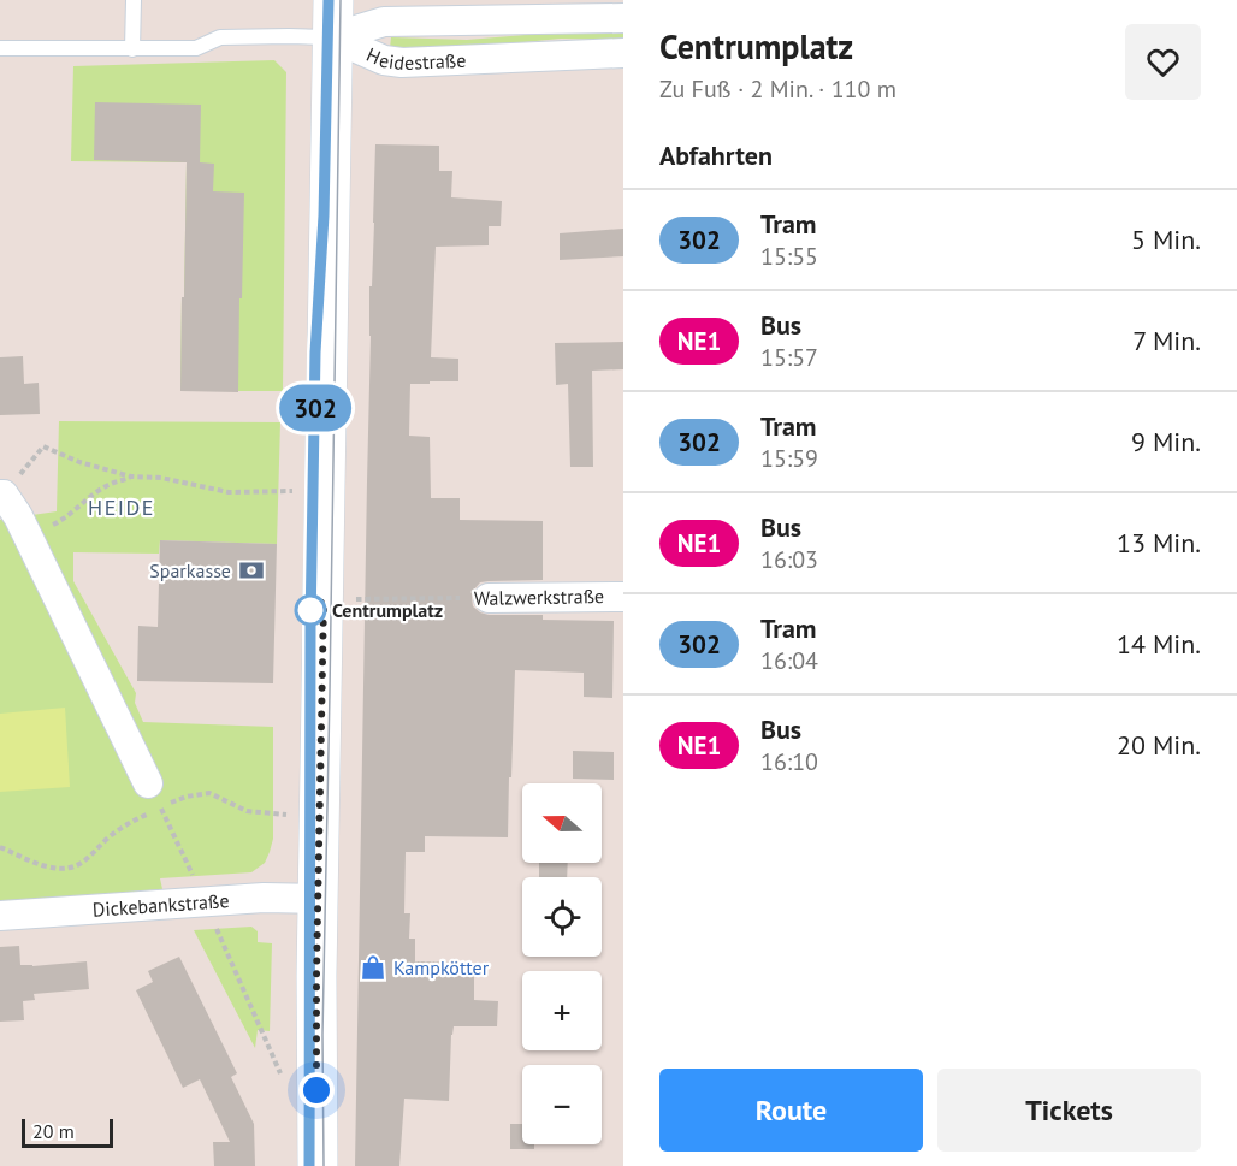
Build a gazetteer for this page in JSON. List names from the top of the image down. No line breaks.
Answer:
{"streets":{"street":["Heidestraße","Walzwerkstraße","Dickebankstraße"]},"districts":["HEIDE"],"places":{"bank":["Sparkasse"],"other":["Centrumplatz"],"shop":["Kampkötter"]},"lines":["tram line 302"],"scale_bar":"20 m","north":"left","page":{"on_map":"302","heading":[["Centrumplatz","Zu Fuß · 2 Min. · 110 m"],"Abfahrten"],"list":[{"mark":"302","name":"Tram","note":"15:55","value":"5 Min."},{"mark":"NE1","name":"Bus","note":"15:57","value":"7 Min."},{"mark":"302","name":"Tram","note":"15:59","value":"9 Min."},{"mark":"NE1","name":"Bus","note":"16:03","value":"13 Min."},{"mark":"302","name":"Tram","note":"16:04","value":"14 Min."},{"mark":"NE1","name":"Bus","note":"16:10","value":"20 Min."}],"map_buttons":["+","−"],"buttons":["Route","Tickets"],"scale":"20 m"}}
